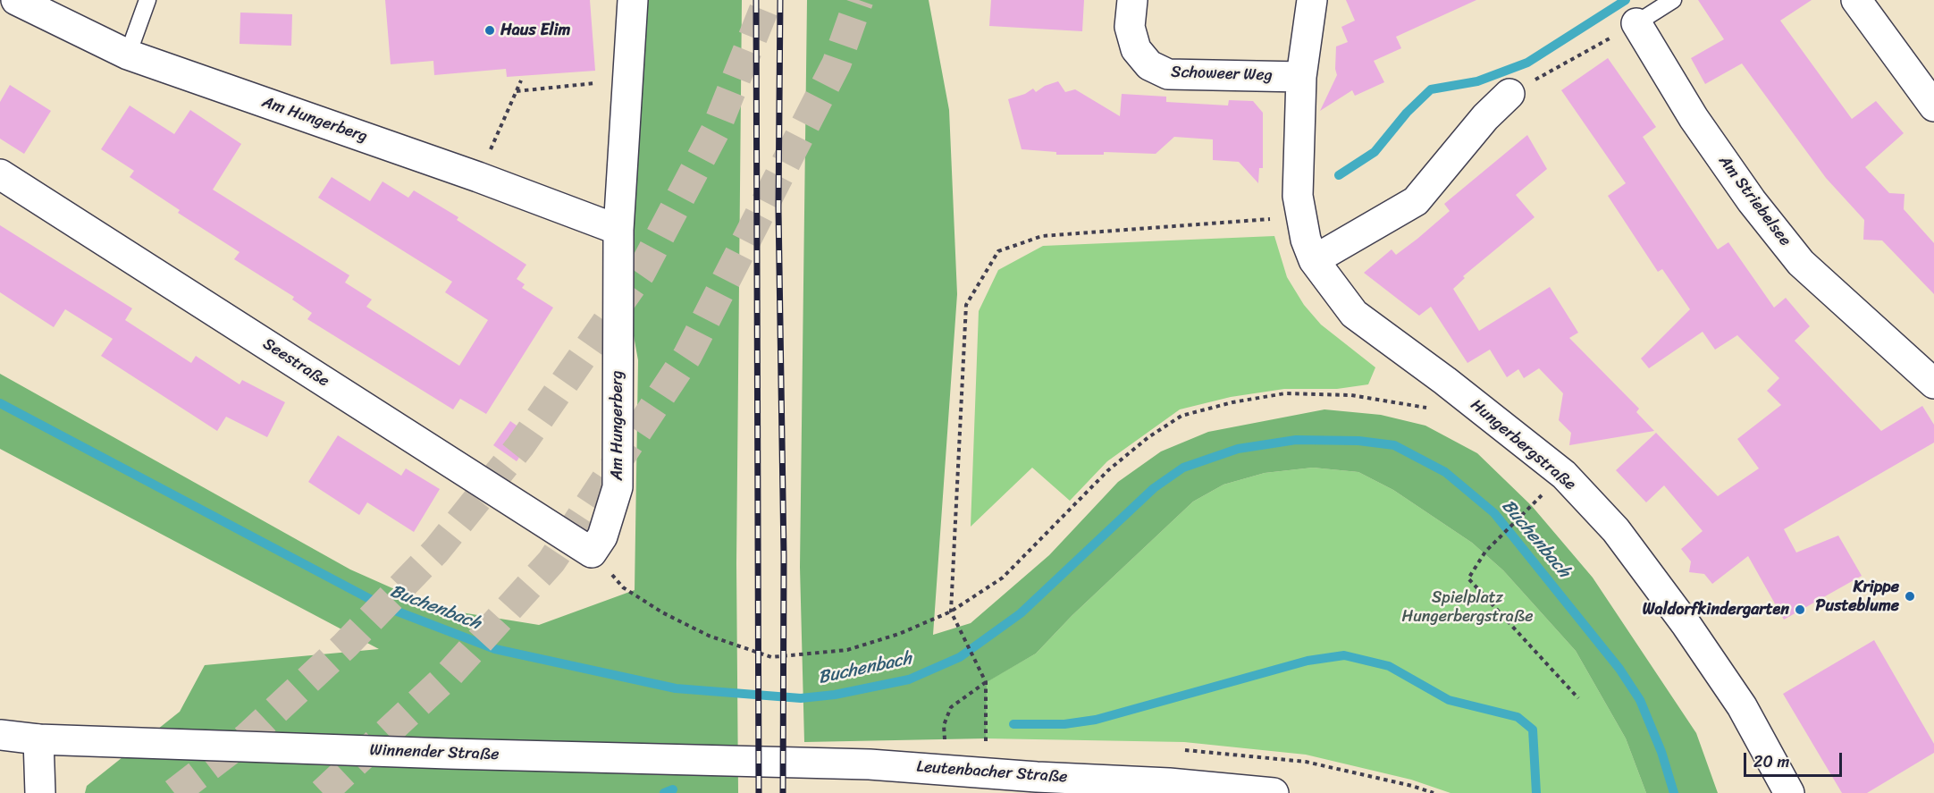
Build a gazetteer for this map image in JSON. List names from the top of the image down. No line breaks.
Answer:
{"streets":{"street":["Schoweer Weg","Am Hungerberg","Am Striebelsee","Seestraße","Hungerbergstraße","Winnender Straße","Leutenbacher Straße"]},"crossings":[["Schoweer Weg","Hungerbergstraße"],["Am Hungerberg","Seestraße"],["Winnender Straße","Leutenbacher Straße"]],"water":["Buchenbach"],"parks":["Spielplatz Hungerbergstraße"],"places":["Haus Elim","Krippe Pusteblume","Waldorfkindergarten"],"scale_bar":"20 m"}
